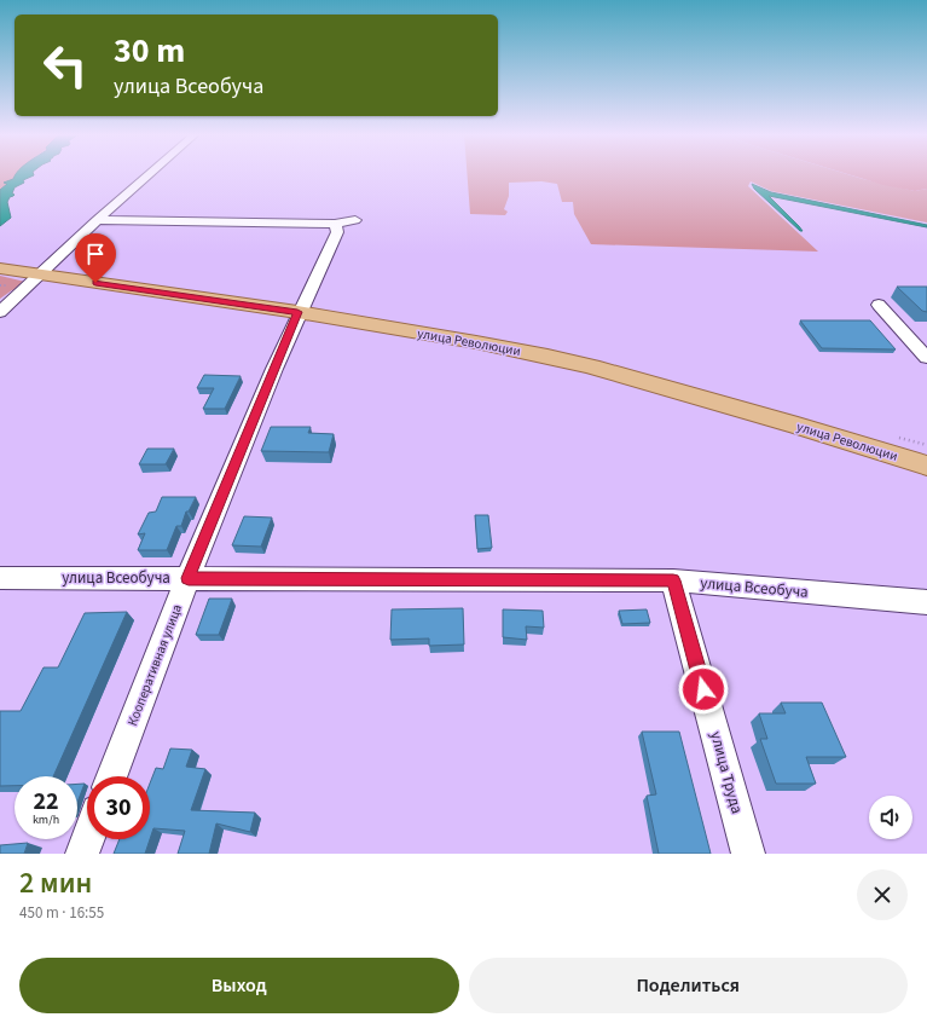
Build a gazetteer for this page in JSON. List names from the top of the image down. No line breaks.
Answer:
{"streets":{"main road":["улица Революции"],"street":["улица Всеобуча","Кооперативная улица","улица Труда"]},"crossings":[["улица Революции","Кооперативная улица"],["улица Всеобуча","Кооперативная улица"],["улица Всеобуча","улица Труда"]],"page":{"turn":["30 m","улица Всеобуча"],"speed":"22 km/h","limit":"30","heading":["2 мин","450 m · 16:55"],"buttons":["Выход","Поделиться"]}}
